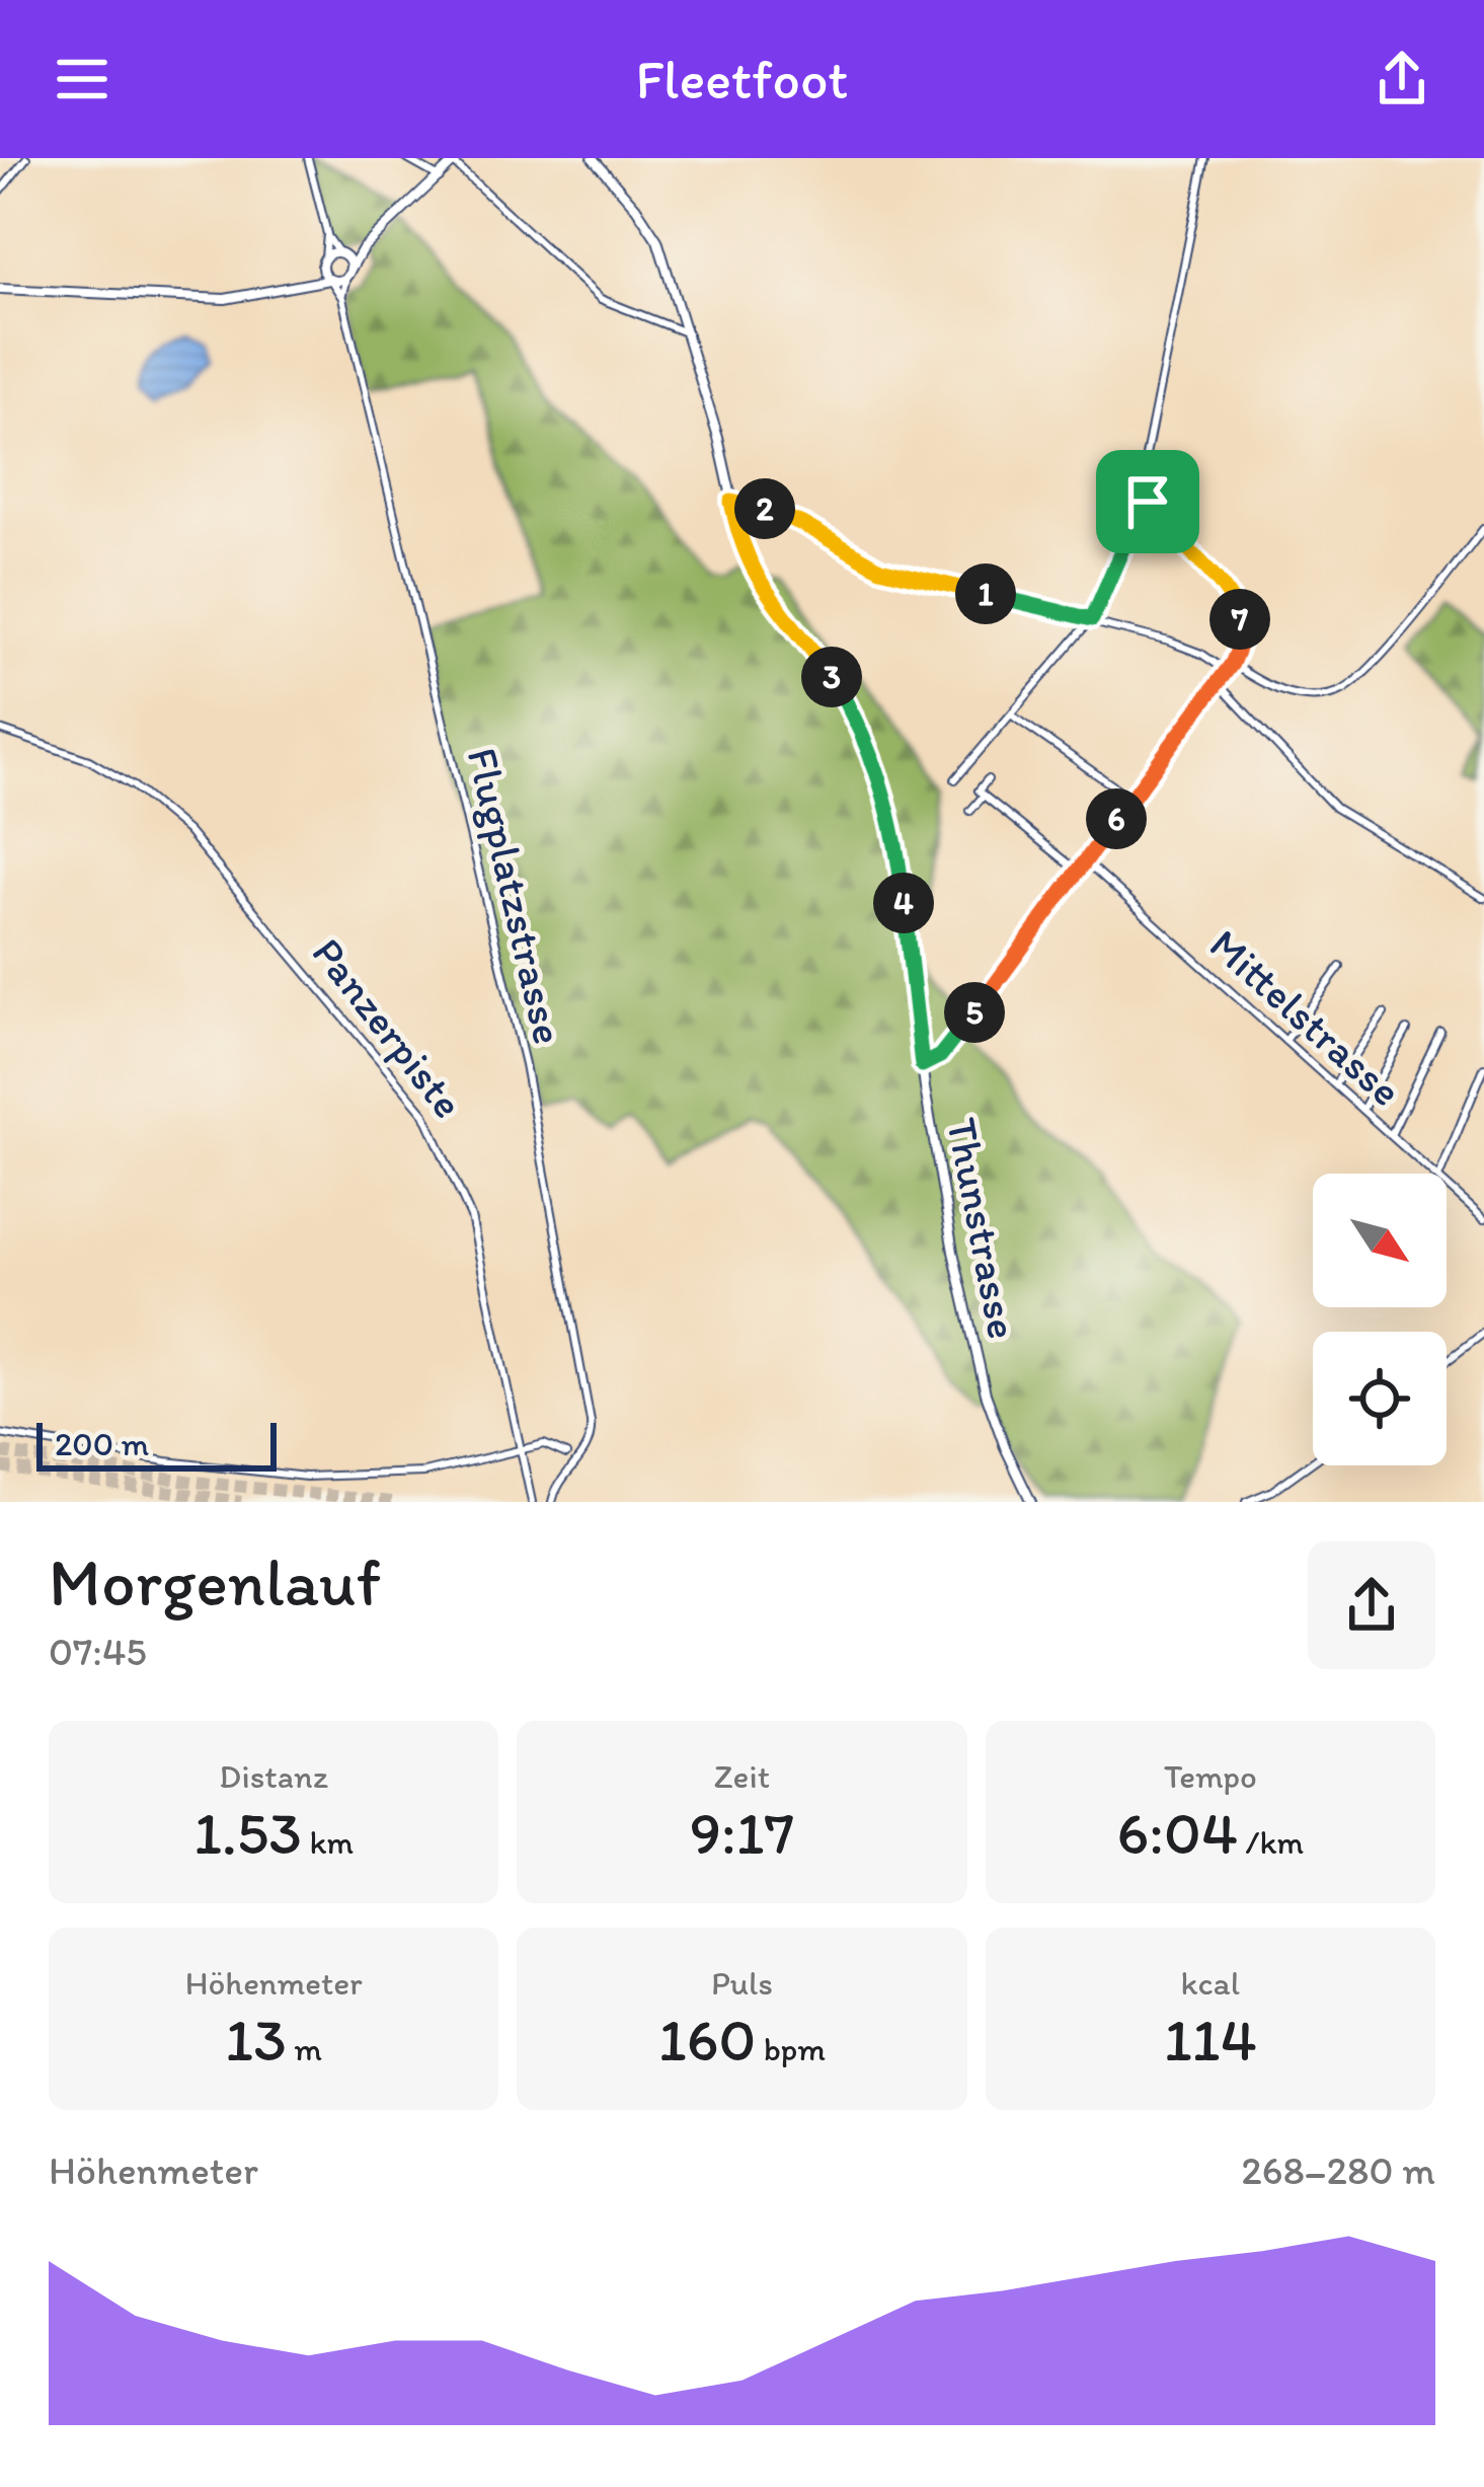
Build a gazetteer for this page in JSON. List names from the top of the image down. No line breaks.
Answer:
{"streets":{"street":["Flugplatzstrasse","Mittelstrasse","Panzerpiste","Thunstrasse"]},"scale_bar":"200 m","north":"bottom right","page":{"header":"Fleetfoot","pins":["2","1","7","3","6","4","5"],"scale":"200 m","heading":["Morgenlauf","07:45"],"stats":[["Distanz","1.53 km"],["Zeit","9:17"],["Tempo","6:04 /km"],["Höhenmeter","13 m"],["Puls","160 bpm"],["kcal","114"]],"chart":["Höhenmeter","268–280 m"]}}
